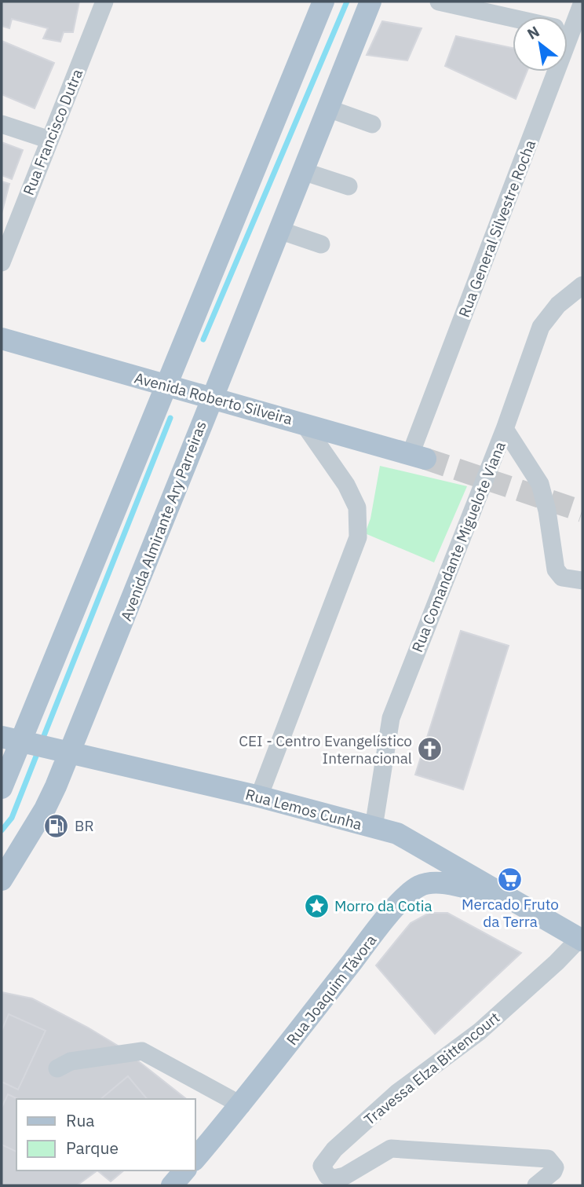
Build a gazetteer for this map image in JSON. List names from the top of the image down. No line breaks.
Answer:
{"streets":{"main road":["Avenida Roberto Silveira","Avenida Almirante Ary Parreiras","Rua Lemos Cunha","Rua Joaquim Távora"],"street":["Rua Francisco Dutra","Rua General Silvestre Rocha","Rua Comandante Miguelote Viana","Travessa Elza Bittencourt"]},"crossings":[["Rua General Silvestre Rocha","Avenida Roberto Silveira"],["Avenida Roberto Silveira","Avenida Almirante Ary Parreiras"],["Avenida Almirante Ary Parreiras","Rua Lemos Cunha"],["Rua Comandante Miguelote Viana","Rua Lemos Cunha"],["Rua Lemos Cunha","Rua Joaquim Távora"],["Rua Lemos Cunha","Travessa Elza Bittencourt"]],"places":{"church":["CEI - Centro Evangelístico Internacional"],"fuel station":["BR"],"supermarket":["Mercado Fruto da Terra"],"place":["Morro da Cotia"]},"legend":["Rua","Parque"],"north":"top left"}
